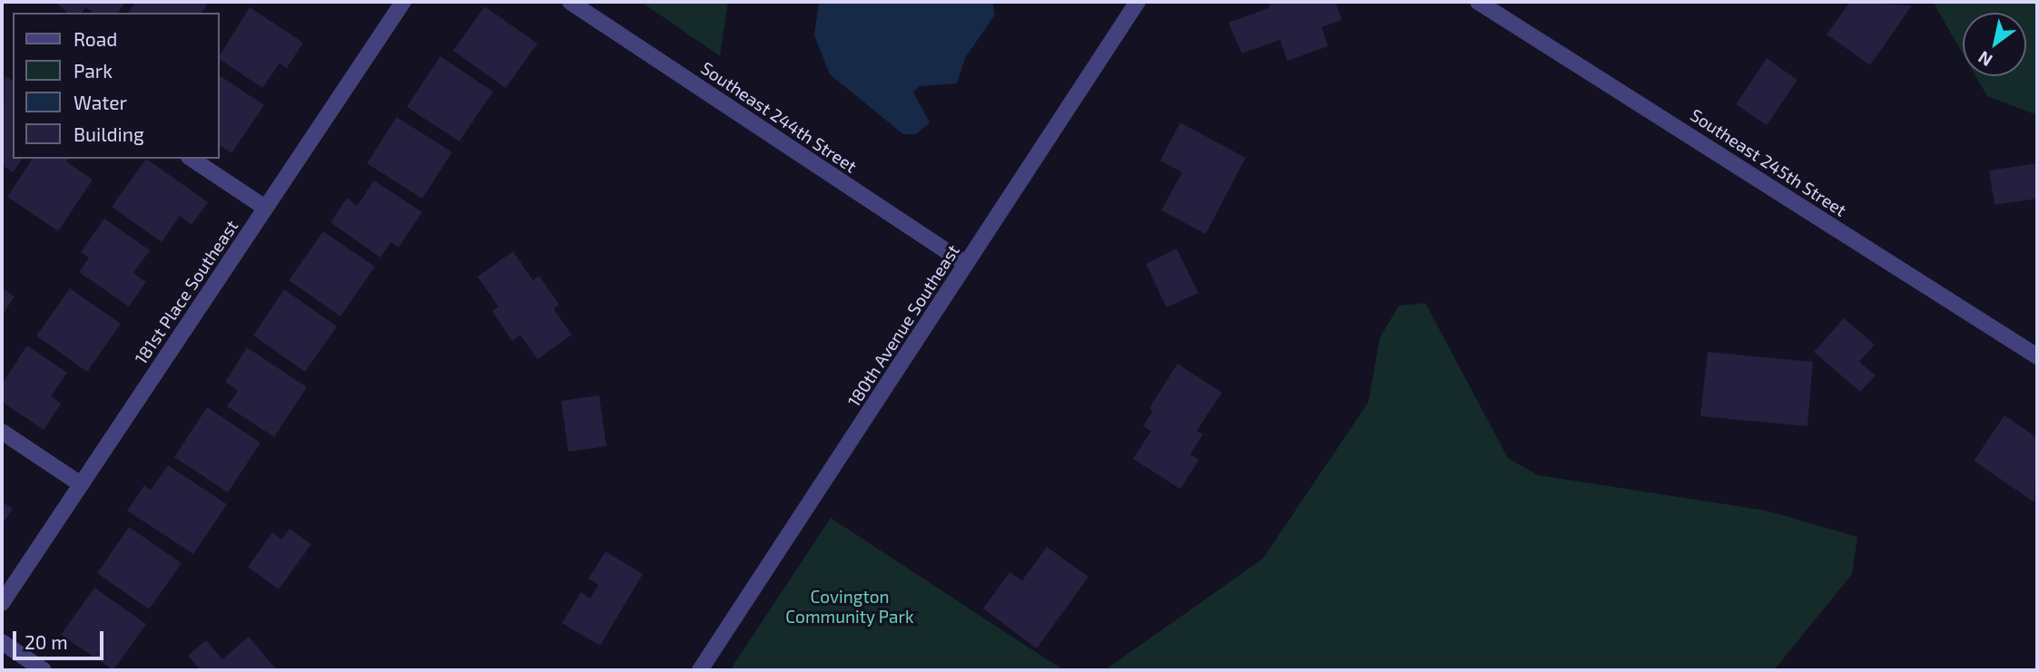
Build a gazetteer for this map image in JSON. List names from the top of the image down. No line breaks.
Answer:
{"streets":{"street":["Southeast 244th Street","Southeast 245th Street","181st Place Southeast","180th Avenue Southeast"]},"crossings":[["Southeast 244th Street","180th Avenue Southeast"]],"parks":["Covington Community Park"],"legend":["Road","Park","Water","Building"],"scale_bar":"20 m","north":"bottom left"}
